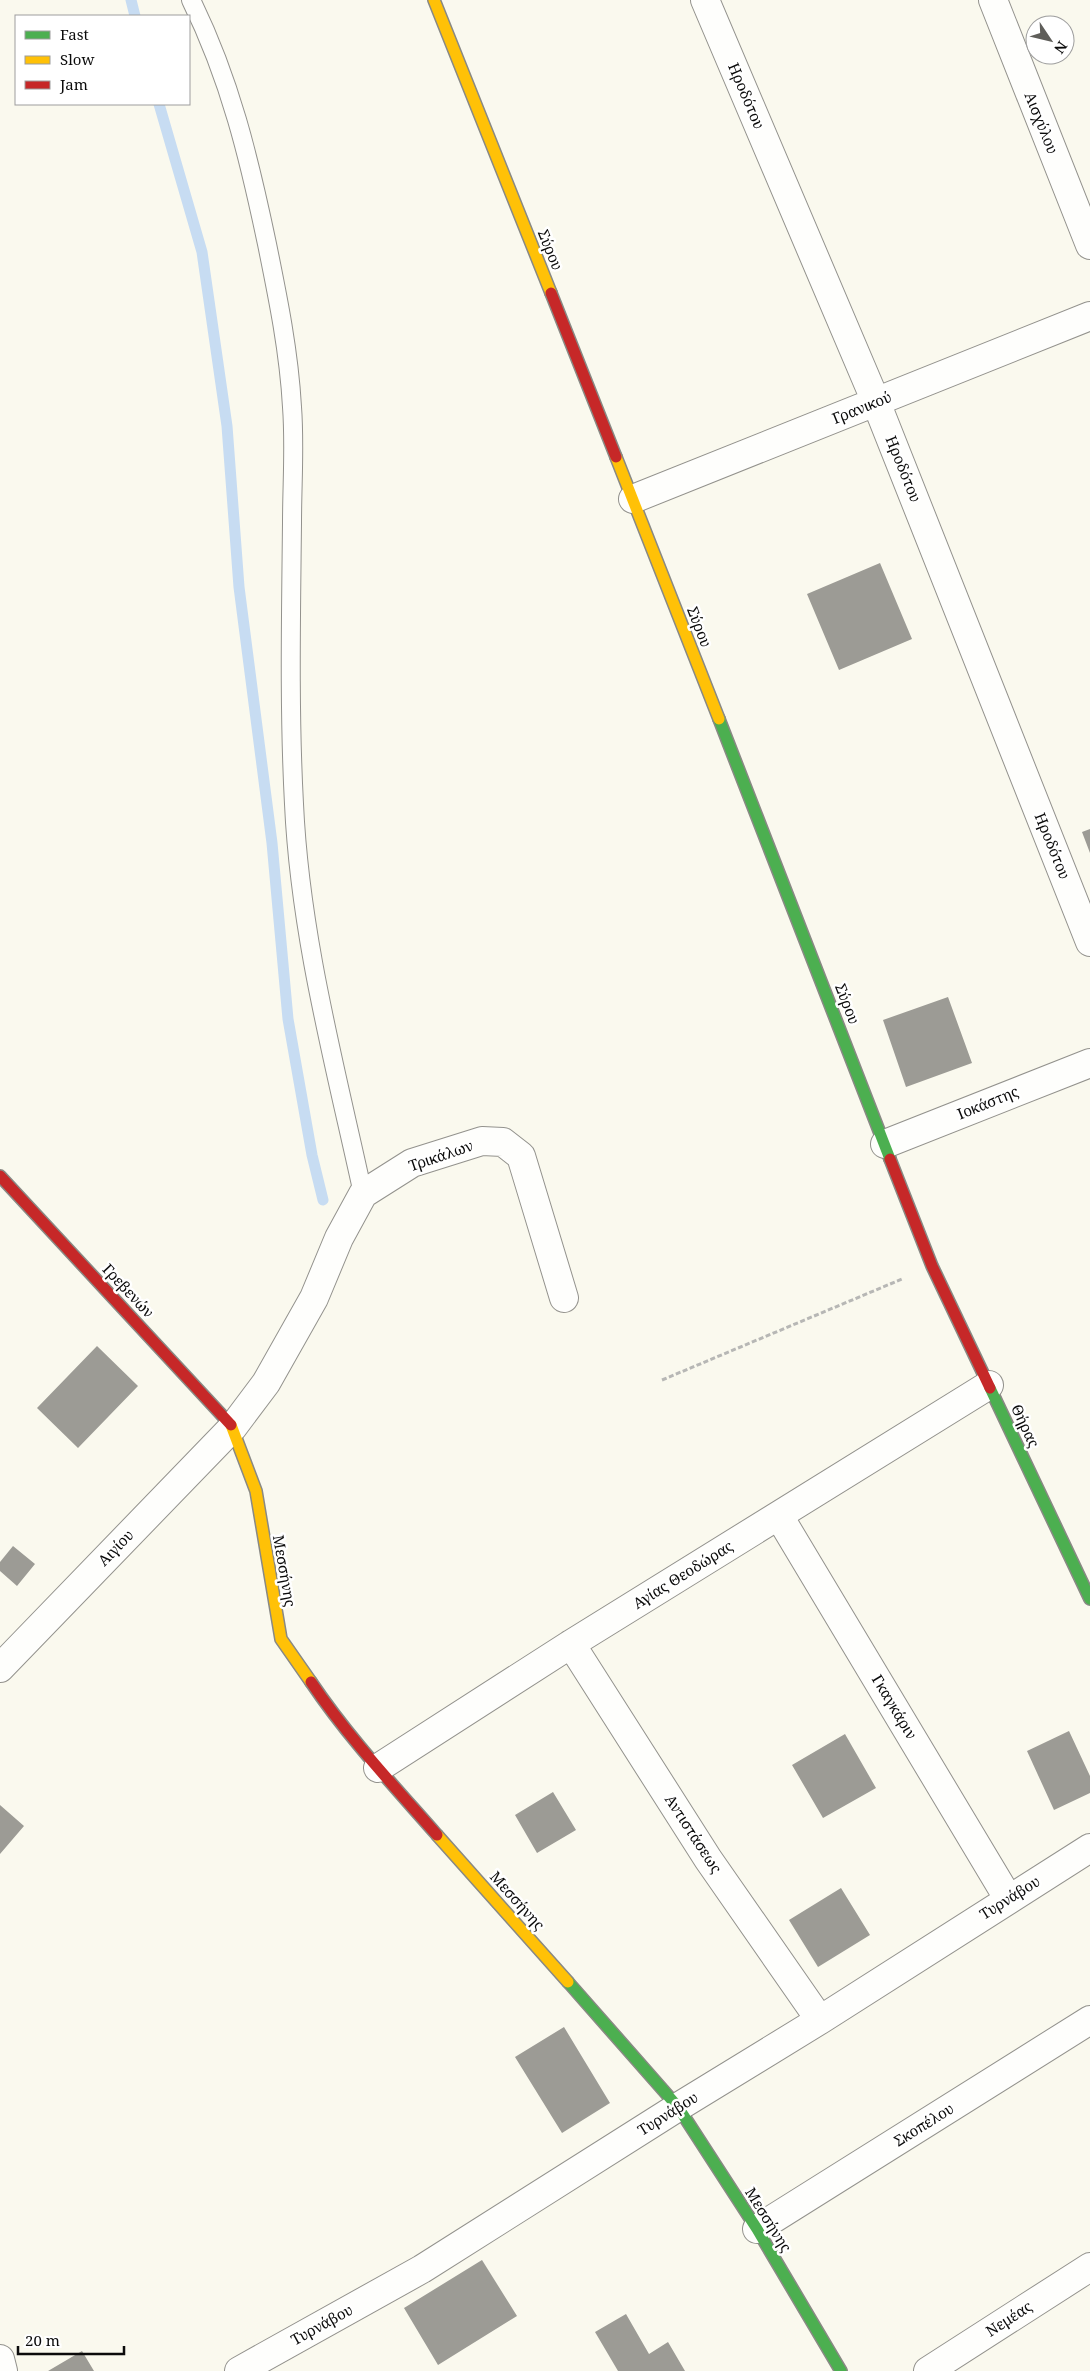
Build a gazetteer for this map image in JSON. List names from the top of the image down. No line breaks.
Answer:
{"streets":{"street":["Ηροδότου","Αισχύλου","Σύρου","Γρανικού","Ιοκάστης","Τρικάλων","Γρεβενών","Θήρας","Αιγίου","Μεσσήνης","Αγίας Θεοδώρας","Γκαγκάριν","Αντιστάσεως","Τυρνάβου","Σκοπέλου","Νεμέας"]},"crossings":[["Ηροδότου","Γρανικού"],["Σύρου","Γρανικού"],["Σύρου","Ιοκάστης"],["Σύρου","Θήρας"],["Τρικάλων","Γρεβενών"],["Τρικάλων","Αιγίου"],["Τρικάλων","Μεσσήνης"],["Γρεβενών","Αιγίου"],["Γρεβενών","Μεσσήνης"],["Θήρας","Αγίας Θεοδώρας"],["Αιγίου","Μεσσήνης"],["Μεσσήνης","Αγίας Θεοδώρας"],["Μεσσήνης","Τυρνάβου"],["Μεσσήνης","Σκοπέλου"],["Αγίας Θεοδώρας","Γκαγκάριν"],["Αγίας Θεοδώρας","Αντιστάσεως"],["Γκαγκάριν","Τυρνάβου"],["Αντιστάσεως","Τυρνάβου"]],"legend":["Fast","Slow","Jam"],"scale_bar":"20 m","north":"bottom right"}
